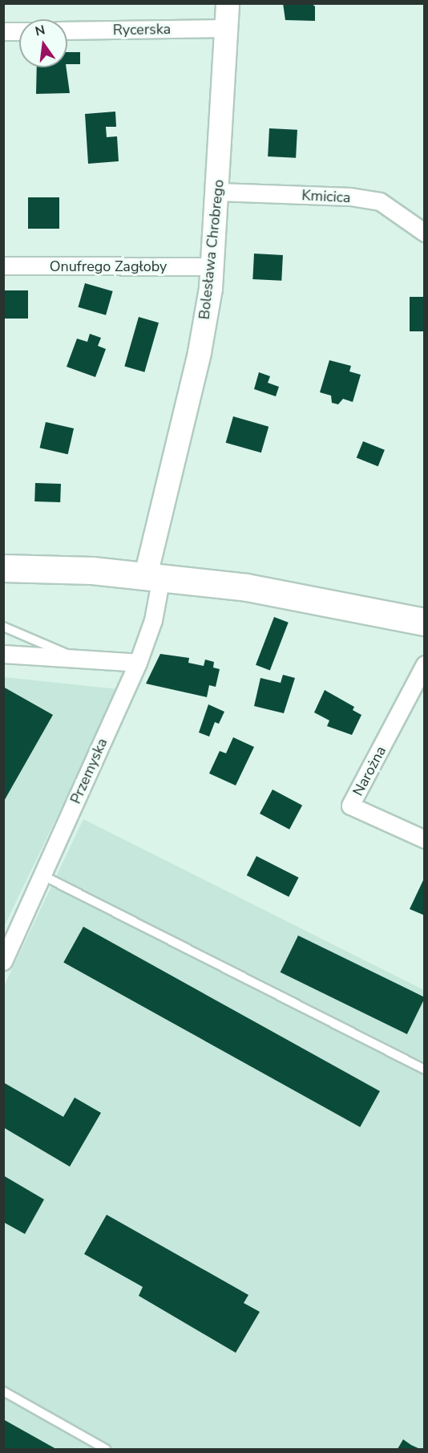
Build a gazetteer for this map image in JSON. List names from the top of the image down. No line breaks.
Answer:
{"streets":{"street":["Rycerska","Kmicica","Bolesława Chrobrego","Onufrego Zagłoby","Przemyska","Narożna"]},"crossings":[["Rycerska","Bolesława Chrobrego"],["Kmicica","Bolesława Chrobrego"],["Bolesława Chrobrego","Onufrego Zagłoby"],["Bolesława Chrobrego","Przemyska"]],"north":"top"}
